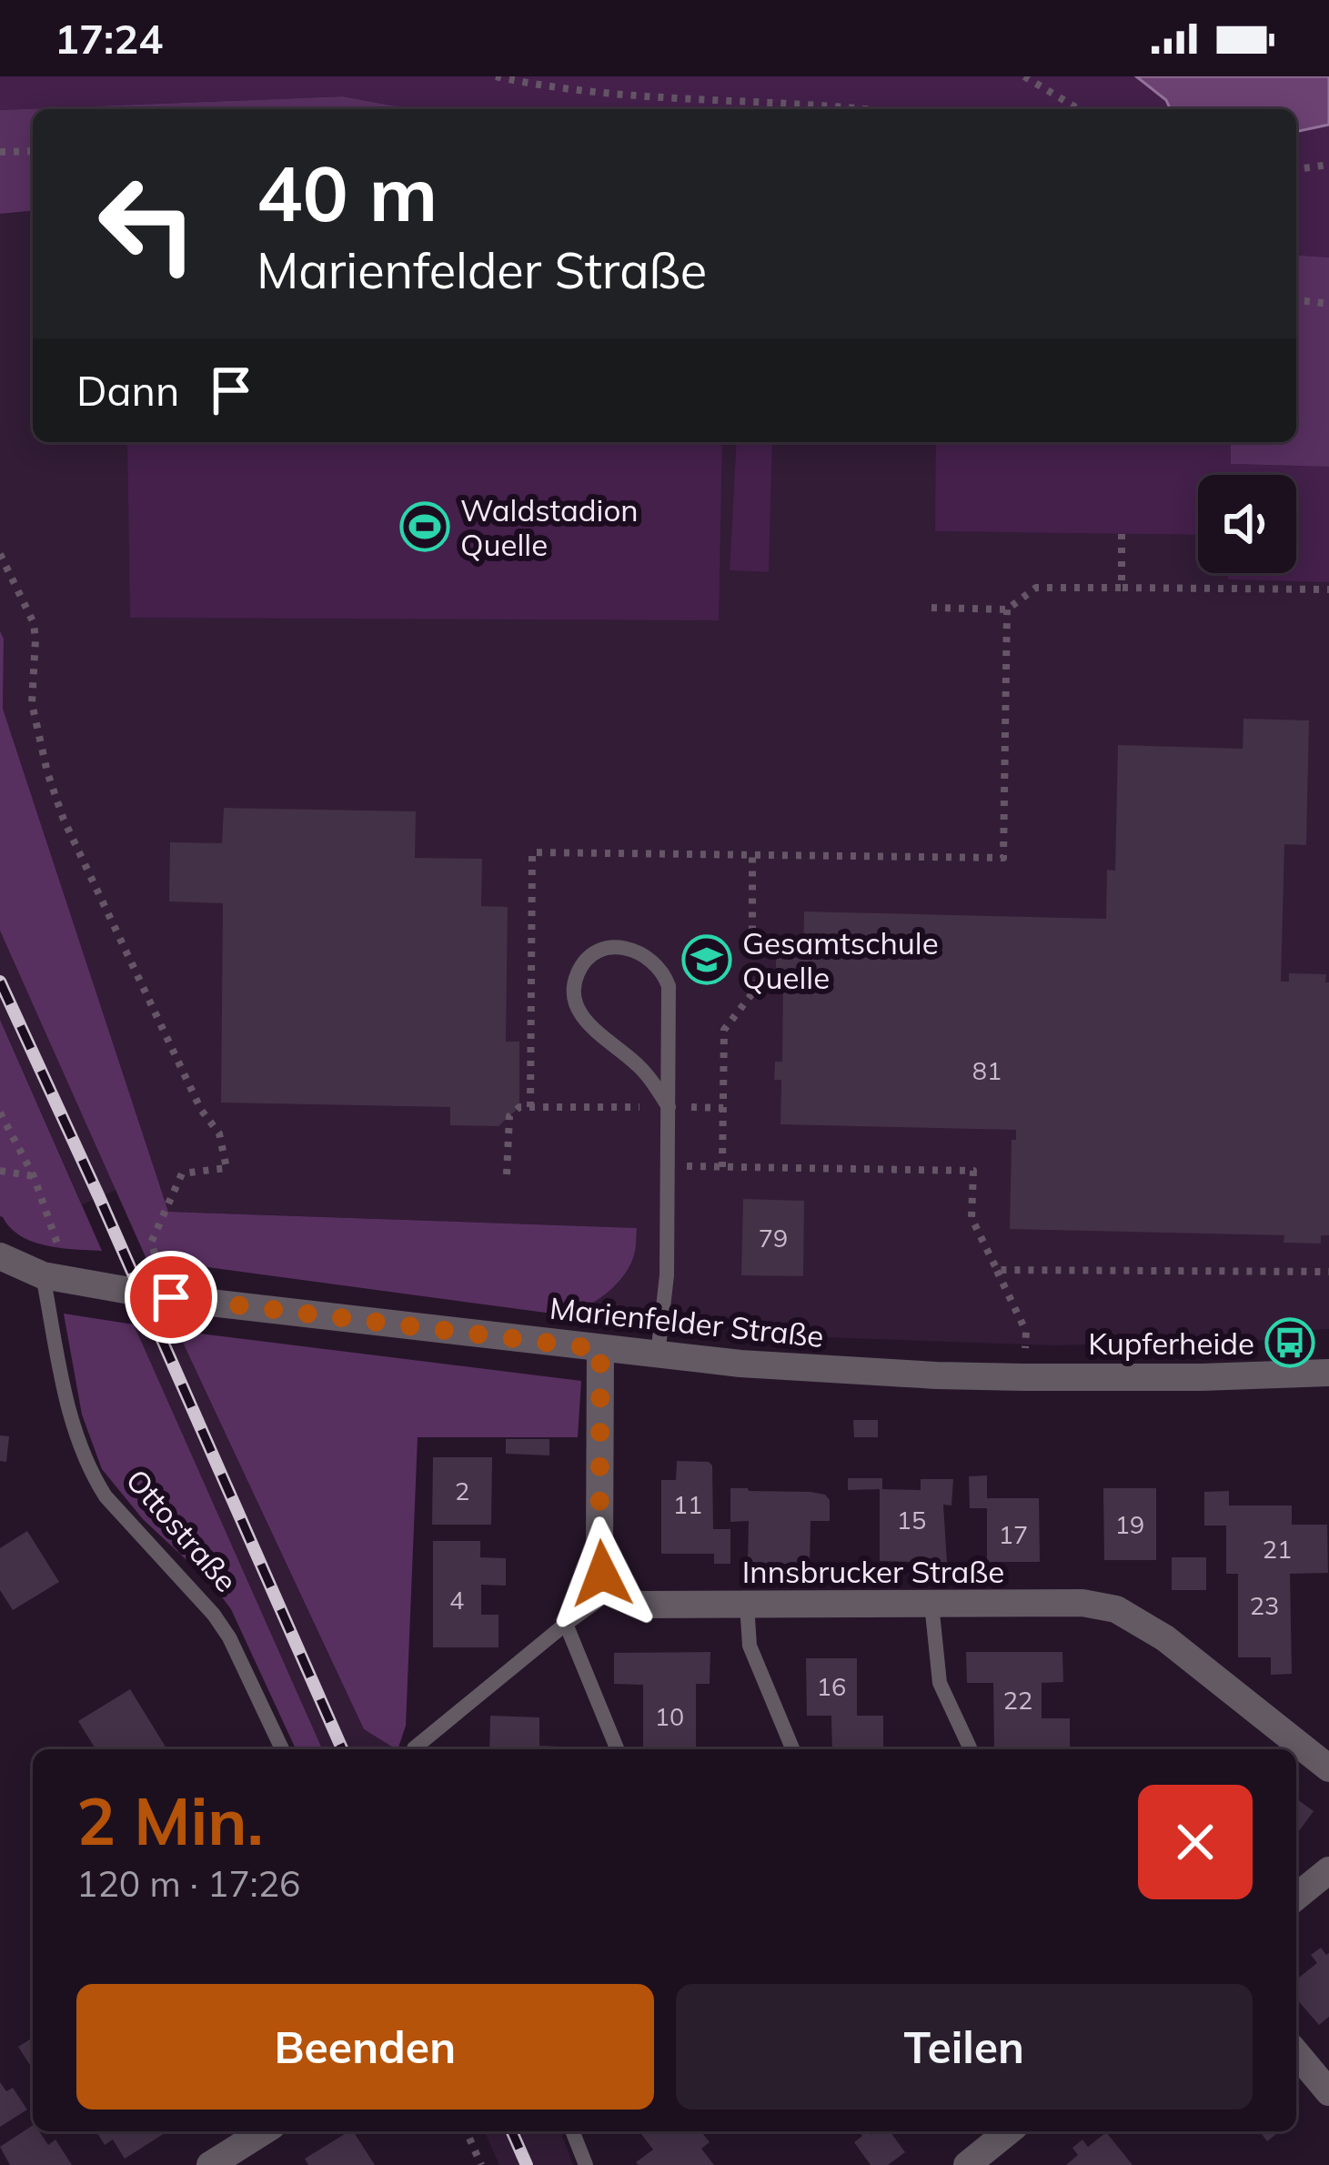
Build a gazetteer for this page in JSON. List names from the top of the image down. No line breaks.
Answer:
{"streets":{"street":["Marienfelder Straße","Innsbrucker Straße"],"lane":["Ottostraße"]},"crossings":[["Marienfelder Straße","Ottostraße"]],"places":{"sports":["Waldstadion Quelle"],"school or university":["Gesamtschule Quelle"],"bus stop":["Kupferheide"]},"house_numbers":["81","79","2","11","15","19","17","21","4","23","16","22","10"],"page":{"status":"17:24","turn":["40 m","Marienfelder Straße"],"then":"Dann","heading":["2 Min.","120 m · 17:26"],"buttons":["Beenden","Teilen"]}}
